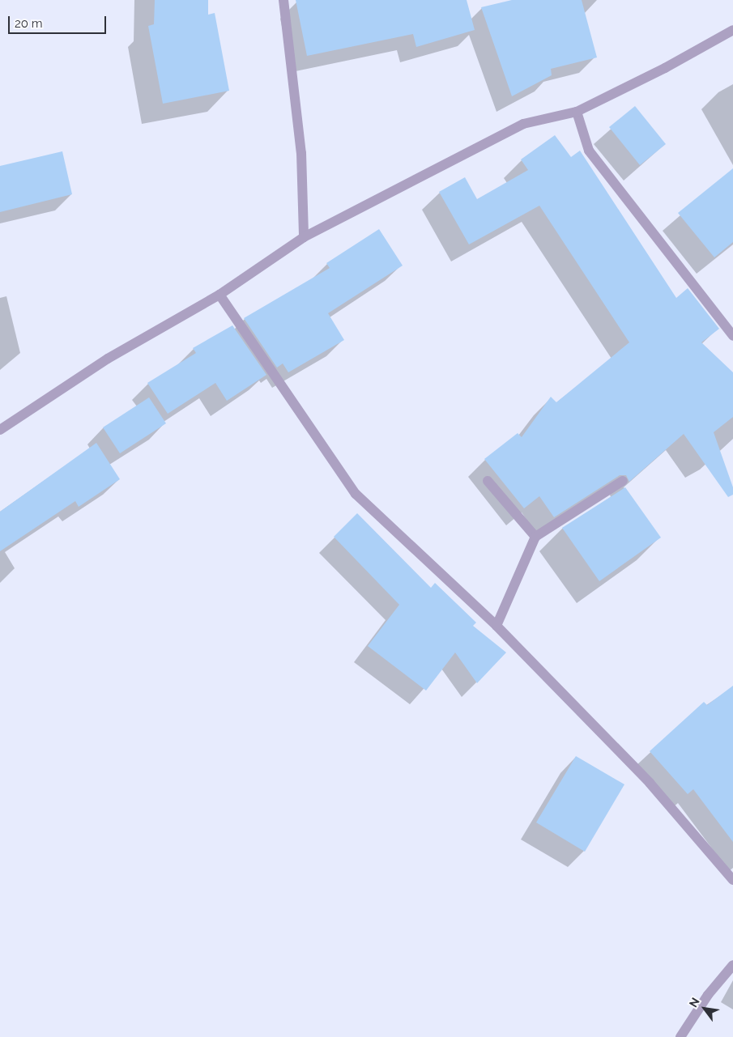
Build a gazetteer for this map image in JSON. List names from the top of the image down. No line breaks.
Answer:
{"scale_bar":"20 m","north":"top left"}
